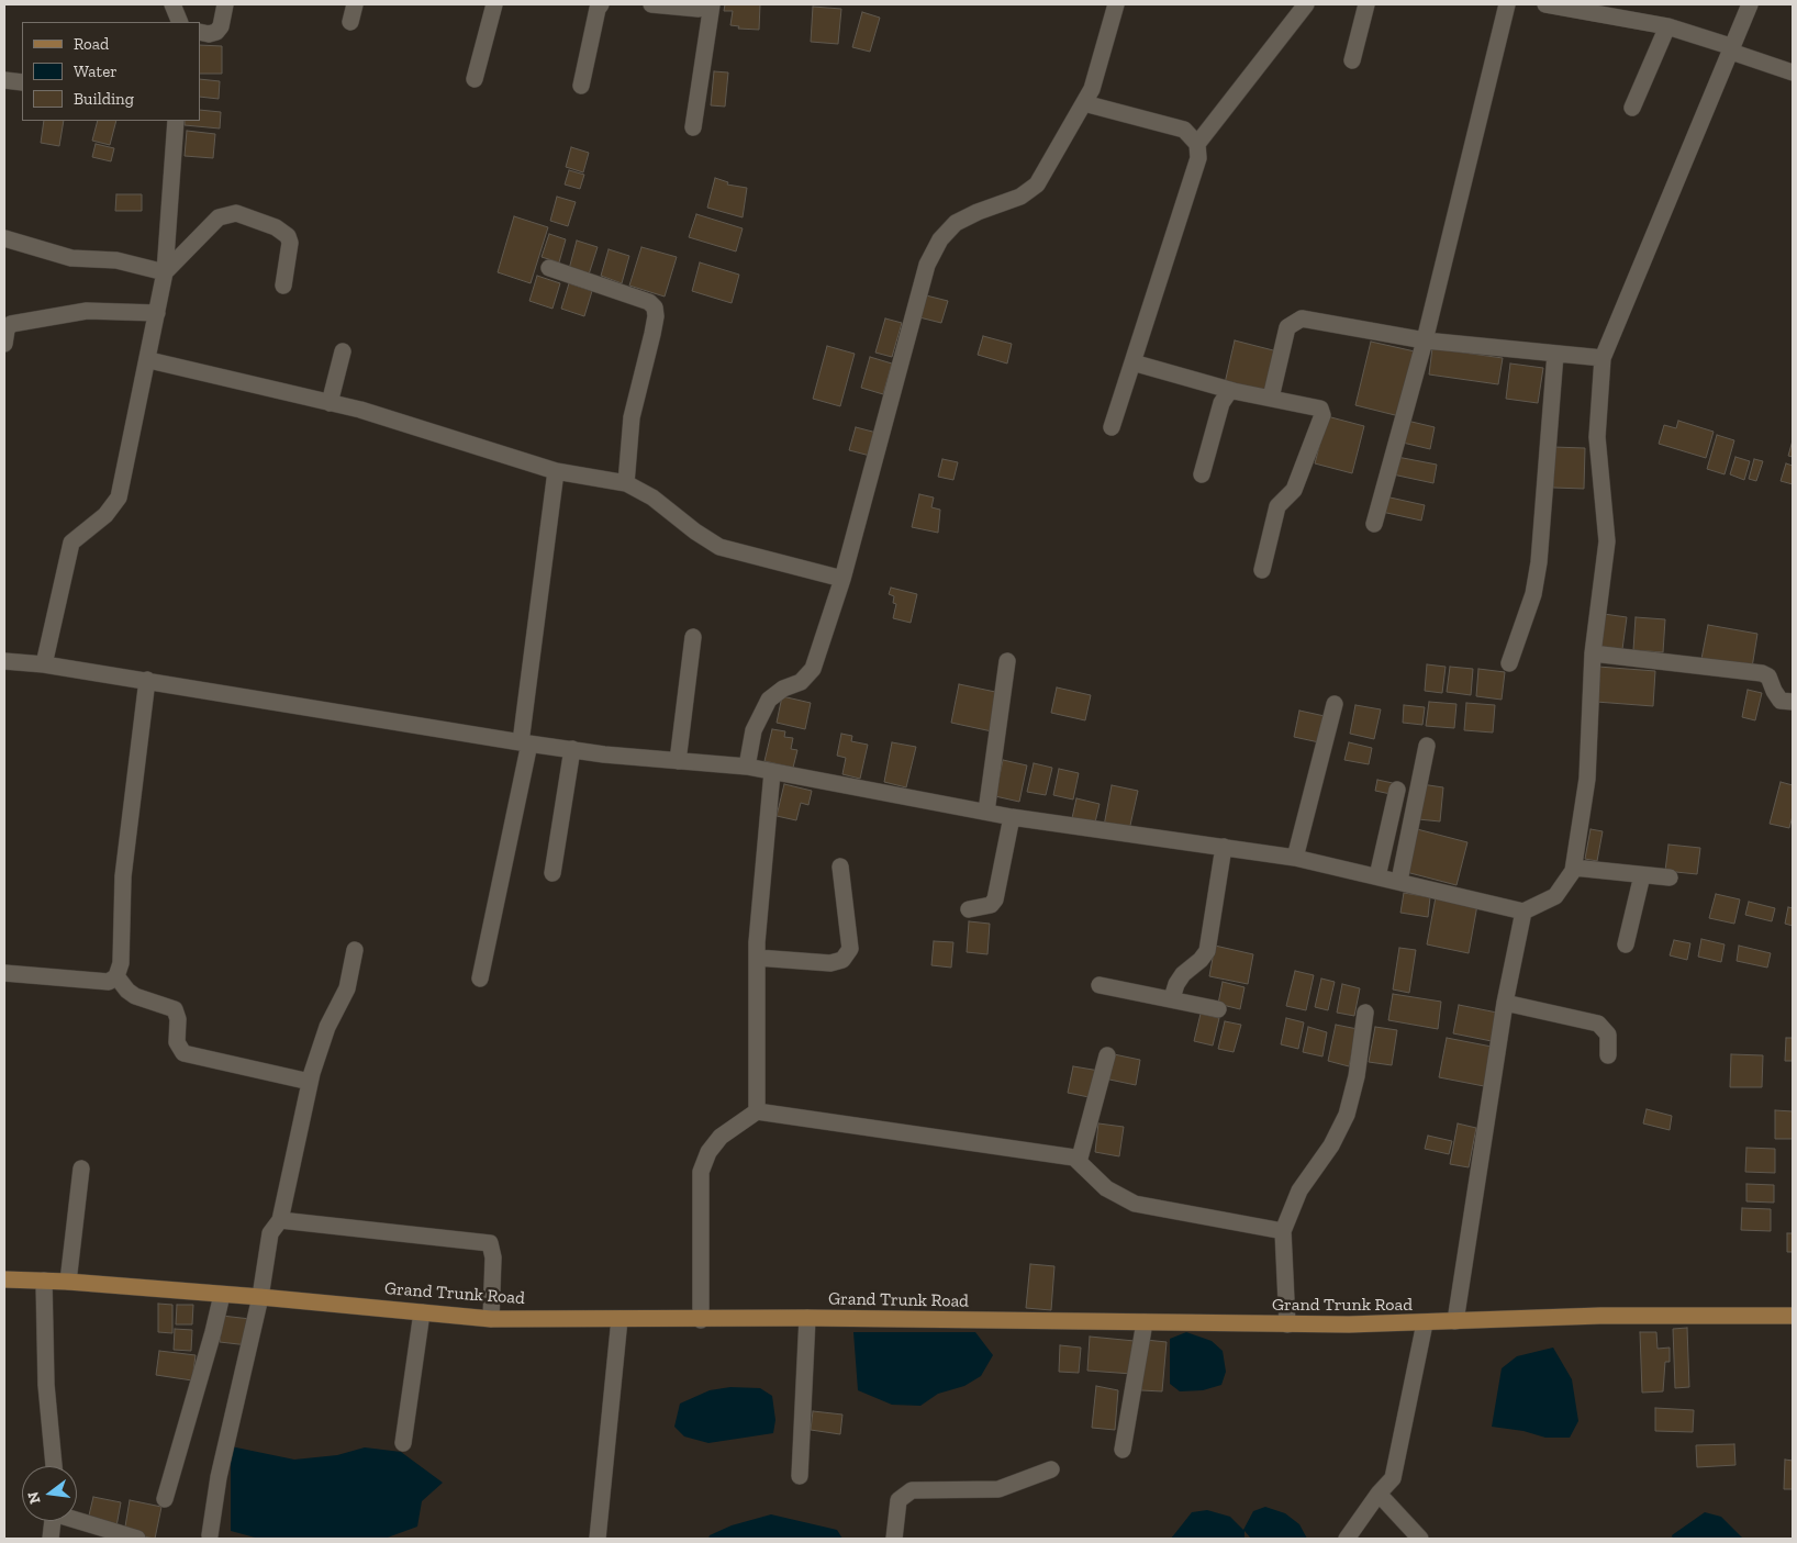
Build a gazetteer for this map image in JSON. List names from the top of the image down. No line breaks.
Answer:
{"streets":{"main road":["Grand Trunk Road"]},"legend":["Road","Water","Building"],"north":"left"}
